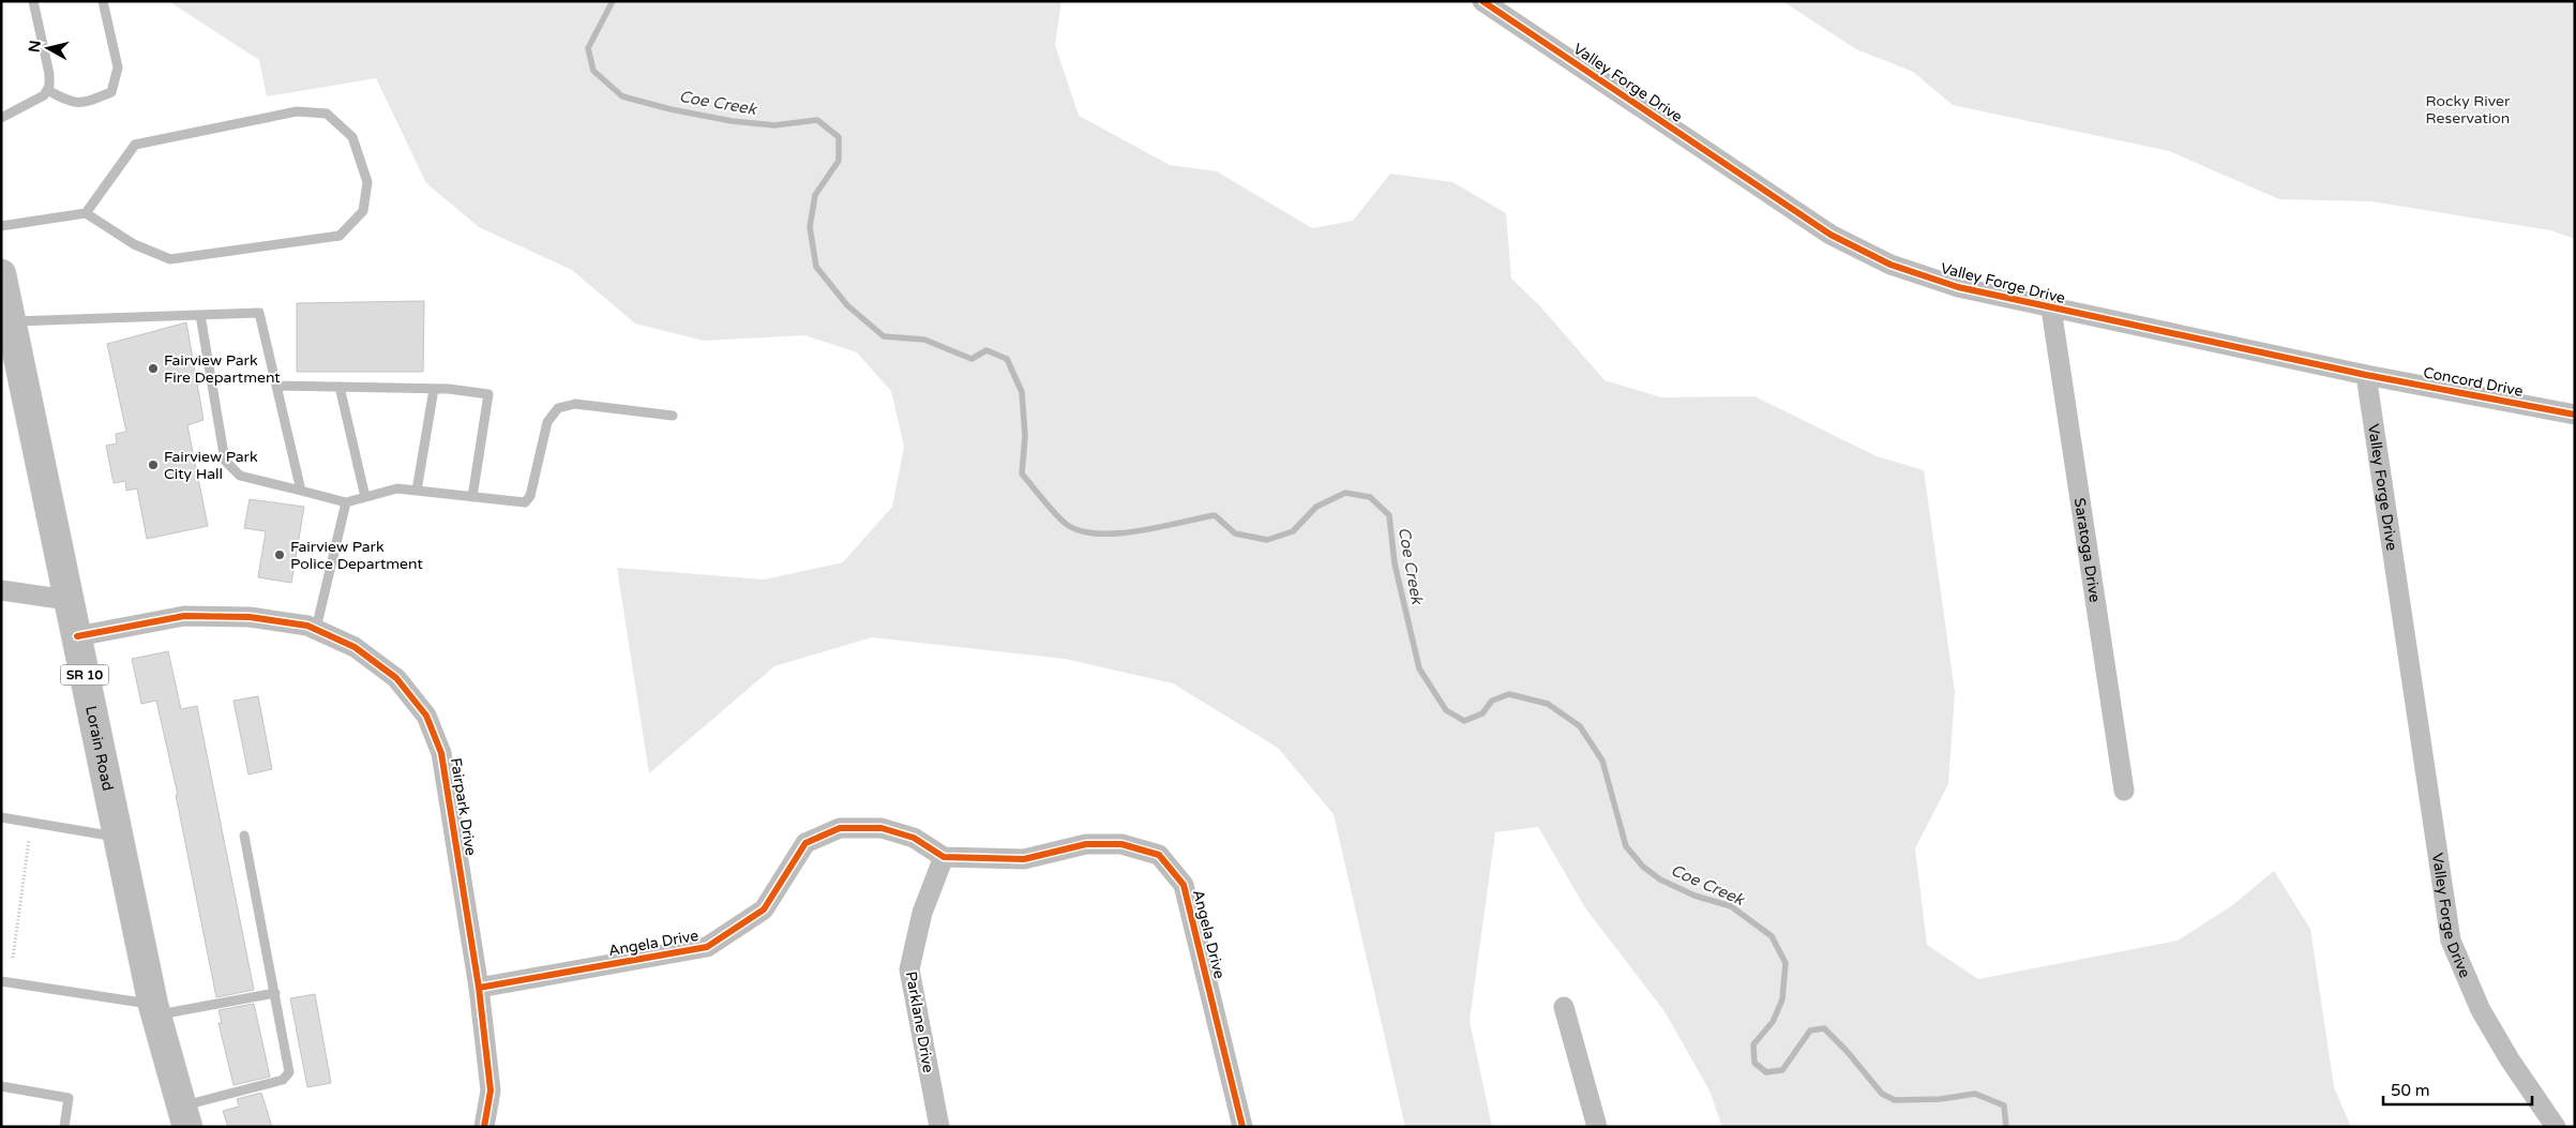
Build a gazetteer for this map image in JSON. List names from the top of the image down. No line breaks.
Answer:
{"streets":{"main road":["SR 10","Lorain Road"],"street":["Valley Forge Drive","Concord Drive","Saratoga Drive","Fairpark Drive","Angela Drive","Parklane Drive"]},"crossings":[["Valley Forge Drive","Concord Drive"],["Valley Forge Drive","Saratoga Drive"],["Lorain Road","Fairpark Drive"],["Fairpark Drive","Angela Drive"],["Angela Drive","Parklane Drive"]],"water":["Coe Creek"],"parks":["Rocky River Reservation"],"places":["Fairview Park Fire Department","Fairview Park City Hall","Fairview Park Police Department"],"scale_bar":"50 m","north":"left"}
